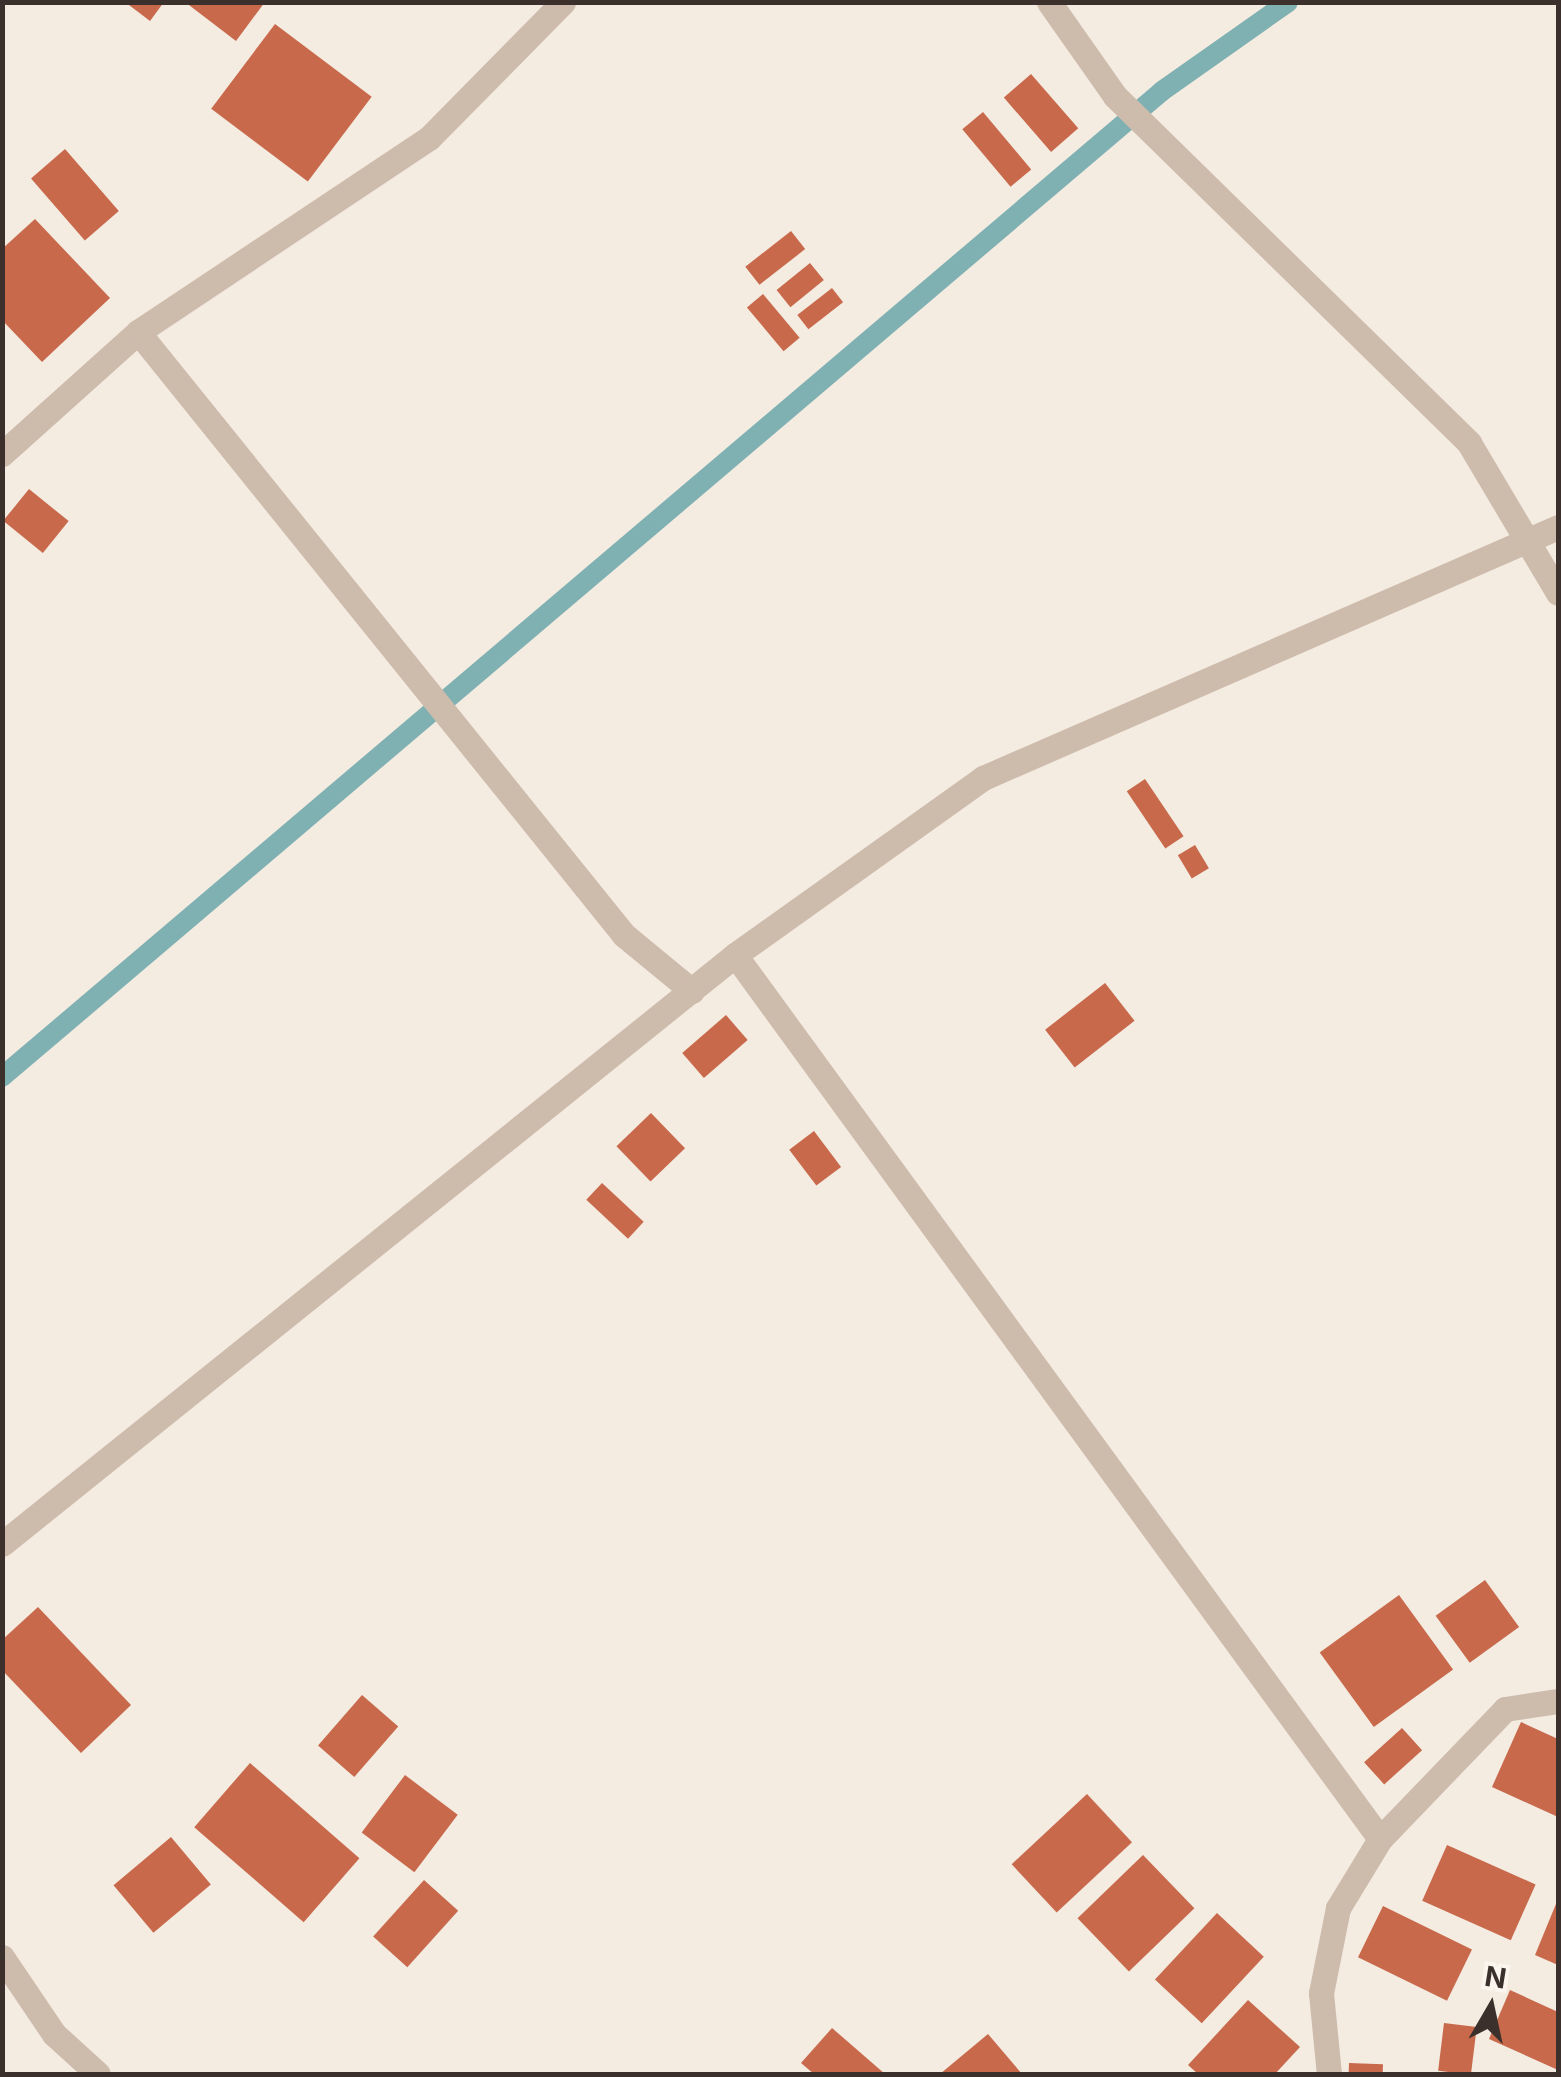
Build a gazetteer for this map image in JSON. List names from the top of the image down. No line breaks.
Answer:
{"north":"top"}
